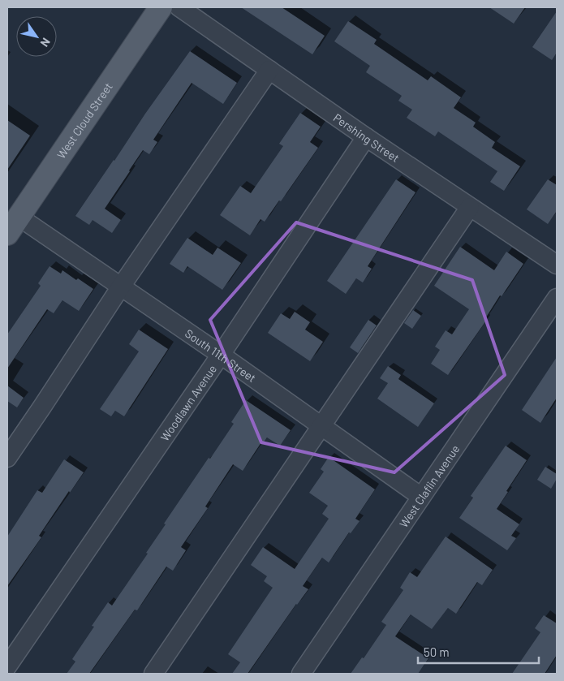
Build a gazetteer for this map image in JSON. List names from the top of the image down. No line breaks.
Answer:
{"streets":{"main road":["West Cloud Street"],"street":["Pershing Street","South 11th Street","Woodlawn Avenue","West Claflin Avenue"]},"crossings":[["West Cloud Street","South 11th Street"],["Pershing Street","Woodlawn Avenue"],["South 11th Street","Woodlawn Avenue"],["South 11th Street","West Claflin Avenue"]],"scale_bar":"50 m","north":"bottom right"}
